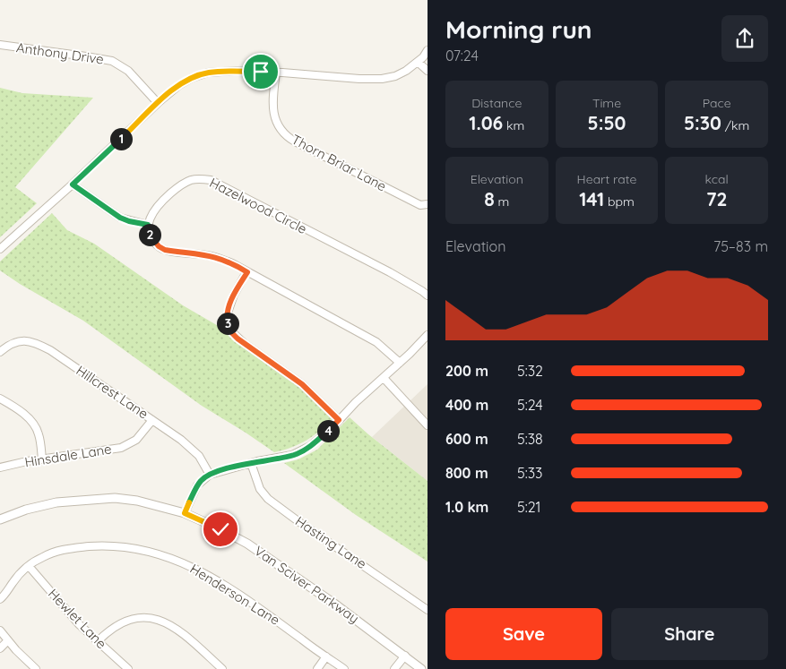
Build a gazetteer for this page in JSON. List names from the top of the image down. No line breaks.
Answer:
{"streets":{"street":["Anthony Drive","Thorn Briar Lane","Hazelwood Circle","Hillcrest Lane","Hinsdale Lane","Hasting Lane","Van Sciver Parkway","Henderson Lane","Hewlet Lane"]},"crossings":[["Hillcrest Lane","Hinsdale Lane"],["Henderson Lane","Hewlet Lane"]],"page":{"heading":["Morning run","07:24"],"stats":[["Distance","1.06 km"],["Time","5:50"],["Pace","5:30 /km"],["Elevation","8 m"],["Heart rate","141 bpm"],["kcal","72"]],"pins":["1","2","3","4"],"chart":["Elevation","75–83 m"],"list":[{"name":"200 m","note":"5:32"},{"name":"400 m","note":"5:24"},{"name":"600 m","note":"5:38"},{"name":"800 m","note":"5:33"},{"name":"1.0 km","note":"5:21"}],"buttons":["Save","Share"]}}
